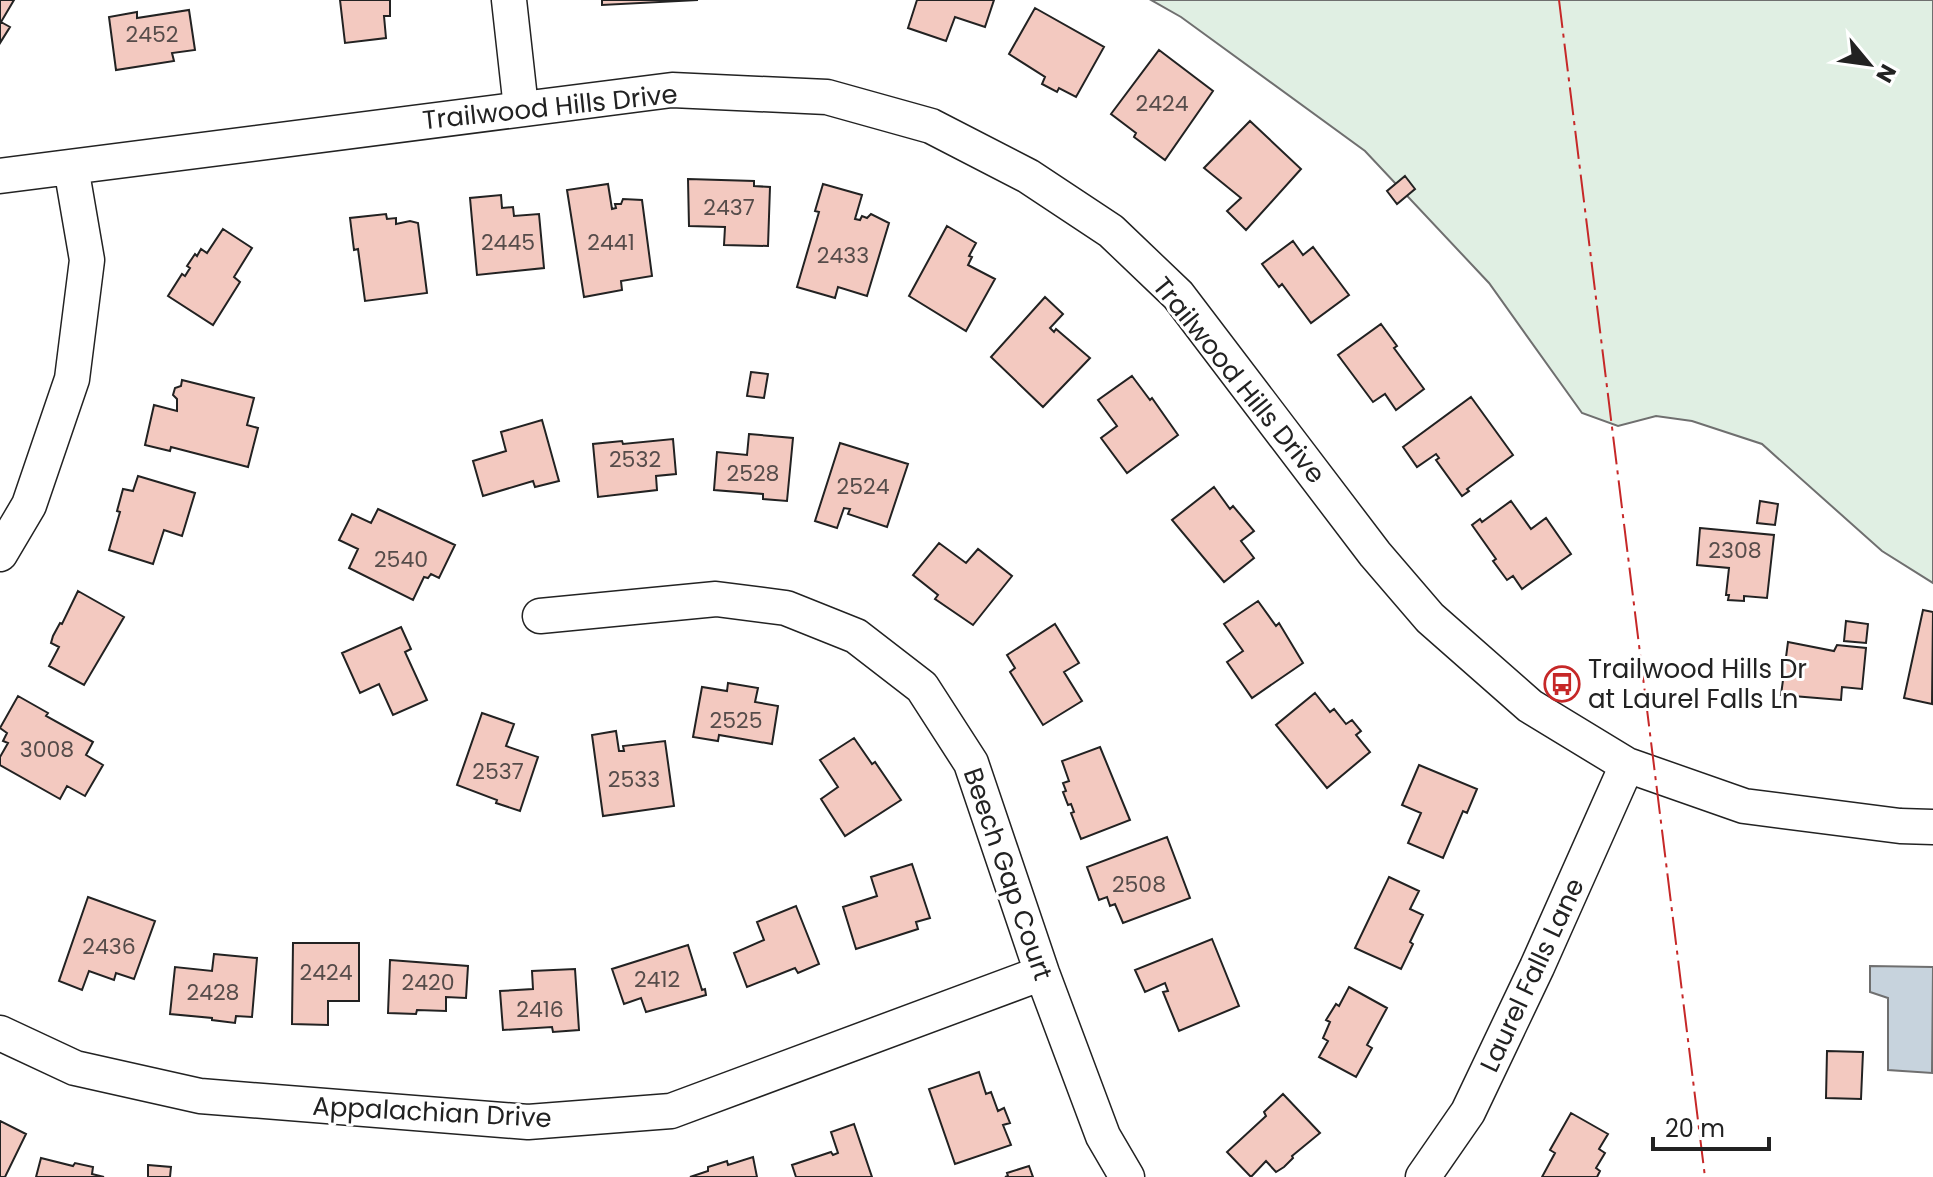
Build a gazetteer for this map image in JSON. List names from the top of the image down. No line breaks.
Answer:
{"streets":{"street":["Trailwood Hills Drive","Beech Gap Court","Laurel Falls Lane","Appalachian Drive"]},"crossings":[["Trailwood Hills Drive","Laurel Falls Lane"],["Beech Gap Court","Appalachian Drive"]],"places":{"bus stop":["Trailwood Hills Dr at Laurel Falls Ln"]},"house_numbers":["2452","2424","2437","2445","2441","2433","2532","2528","2524","2308","2540","2525","3008","2537","2533","2508","2436","2424","2412","2420","2428","2416"],"scale_bar":"20 m","north":"bottom right"}
